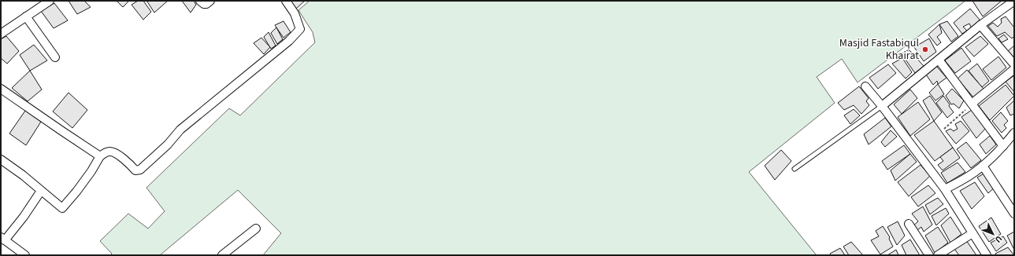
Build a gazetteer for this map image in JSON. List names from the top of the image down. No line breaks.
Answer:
{"places":["Masjid Fastabiqul Khairat"],"north":"bottom right"}
